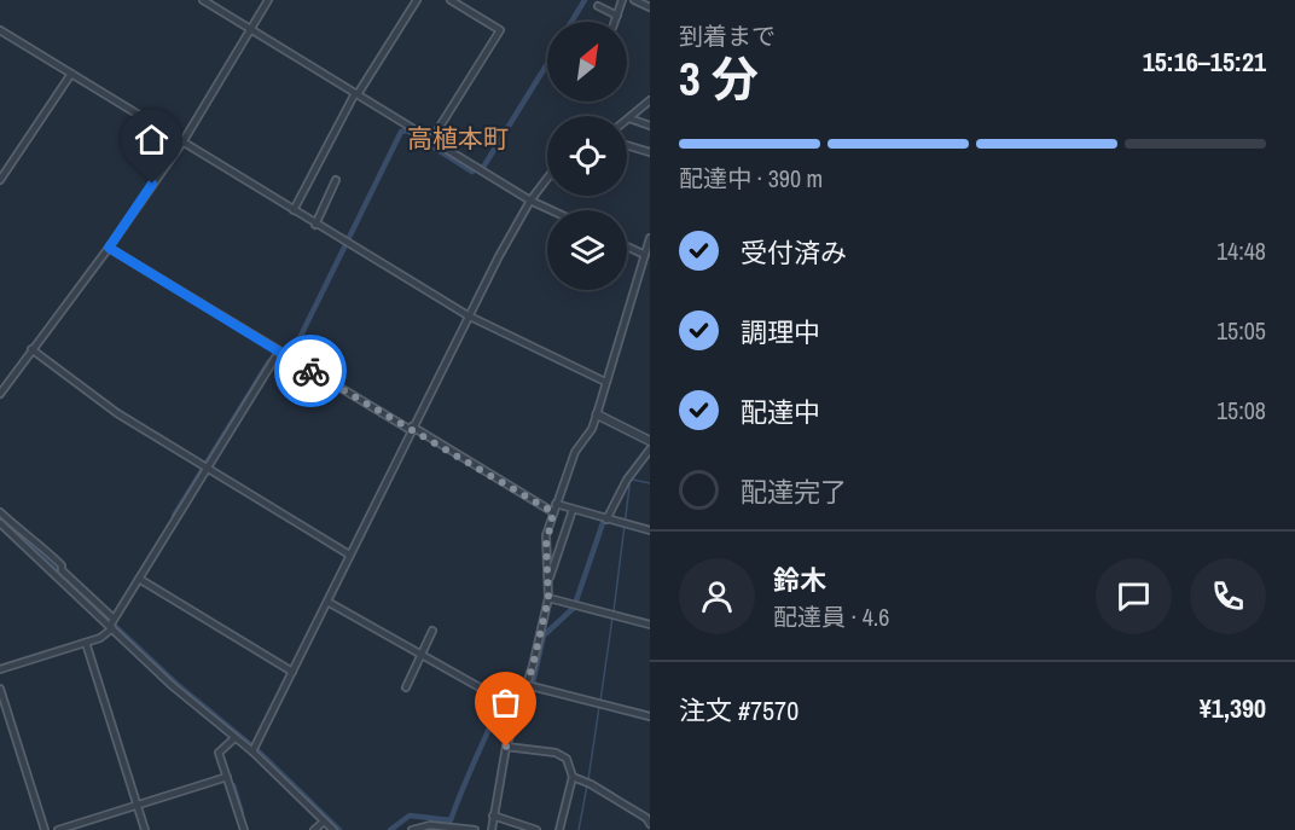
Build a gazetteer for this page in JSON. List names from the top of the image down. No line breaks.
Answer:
{"districts":["高植本町"],"north":"top right","page":{"heading":["3 分","到着まで","15:16–15:21"],"panel":["鈴木","配達員 · 4.6","注文 #7570","¥1,390"],"bar":"配達中 · 390 m","list":[["受付済み","14:48"],["調理中","15:05"],["配達中","15:08"],"配達完了"]}}
